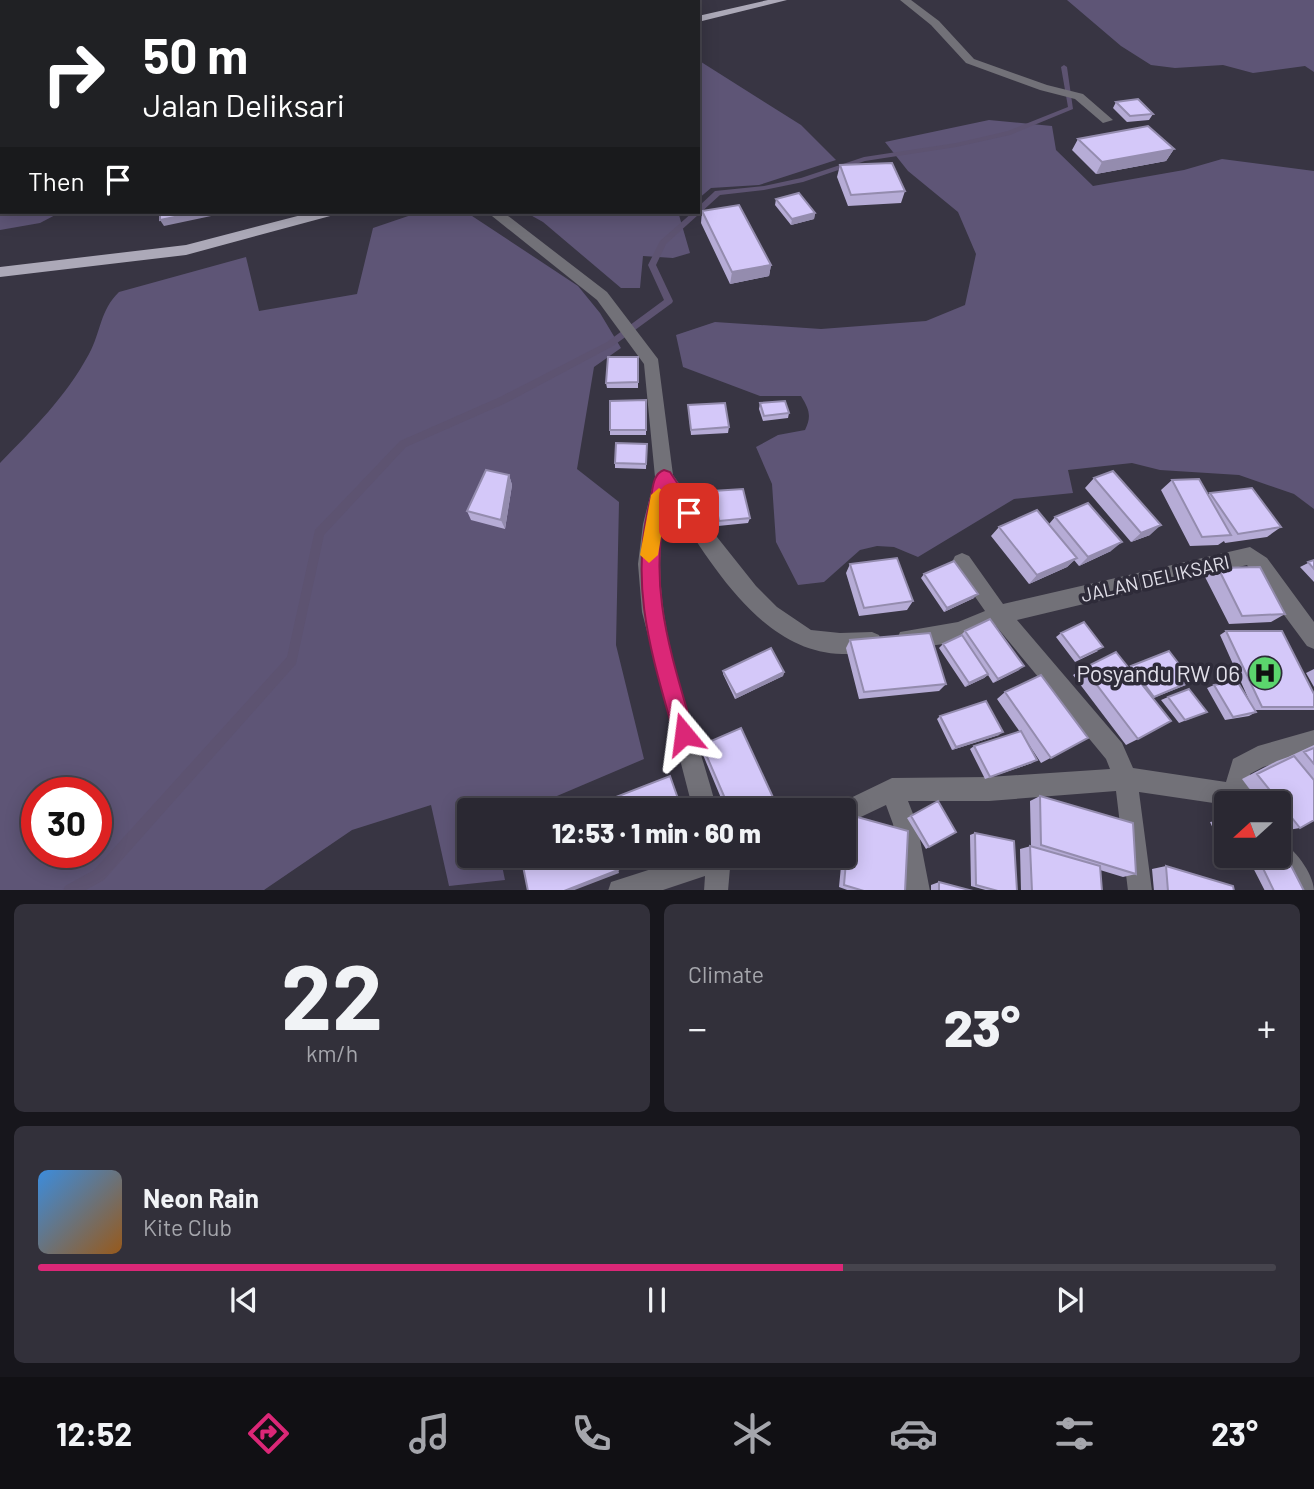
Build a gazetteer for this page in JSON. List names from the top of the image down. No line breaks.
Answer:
{"streets":{"street":["JALAN DELIKSARI"]},"places":{"hospital":["Posyandu RW 06"]},"north":"left","page":{"turn":["50 m","Jalan Deliksari"],"then":"Then","limit":"30","trip":"12:53 · 1 min · 60 m","tile":[["22","km/h"],"Climate"],"heat":["−","23°","+"],"song":["Neon Rain","Kite Club"],"tabs":["12:52","23°"]}}
